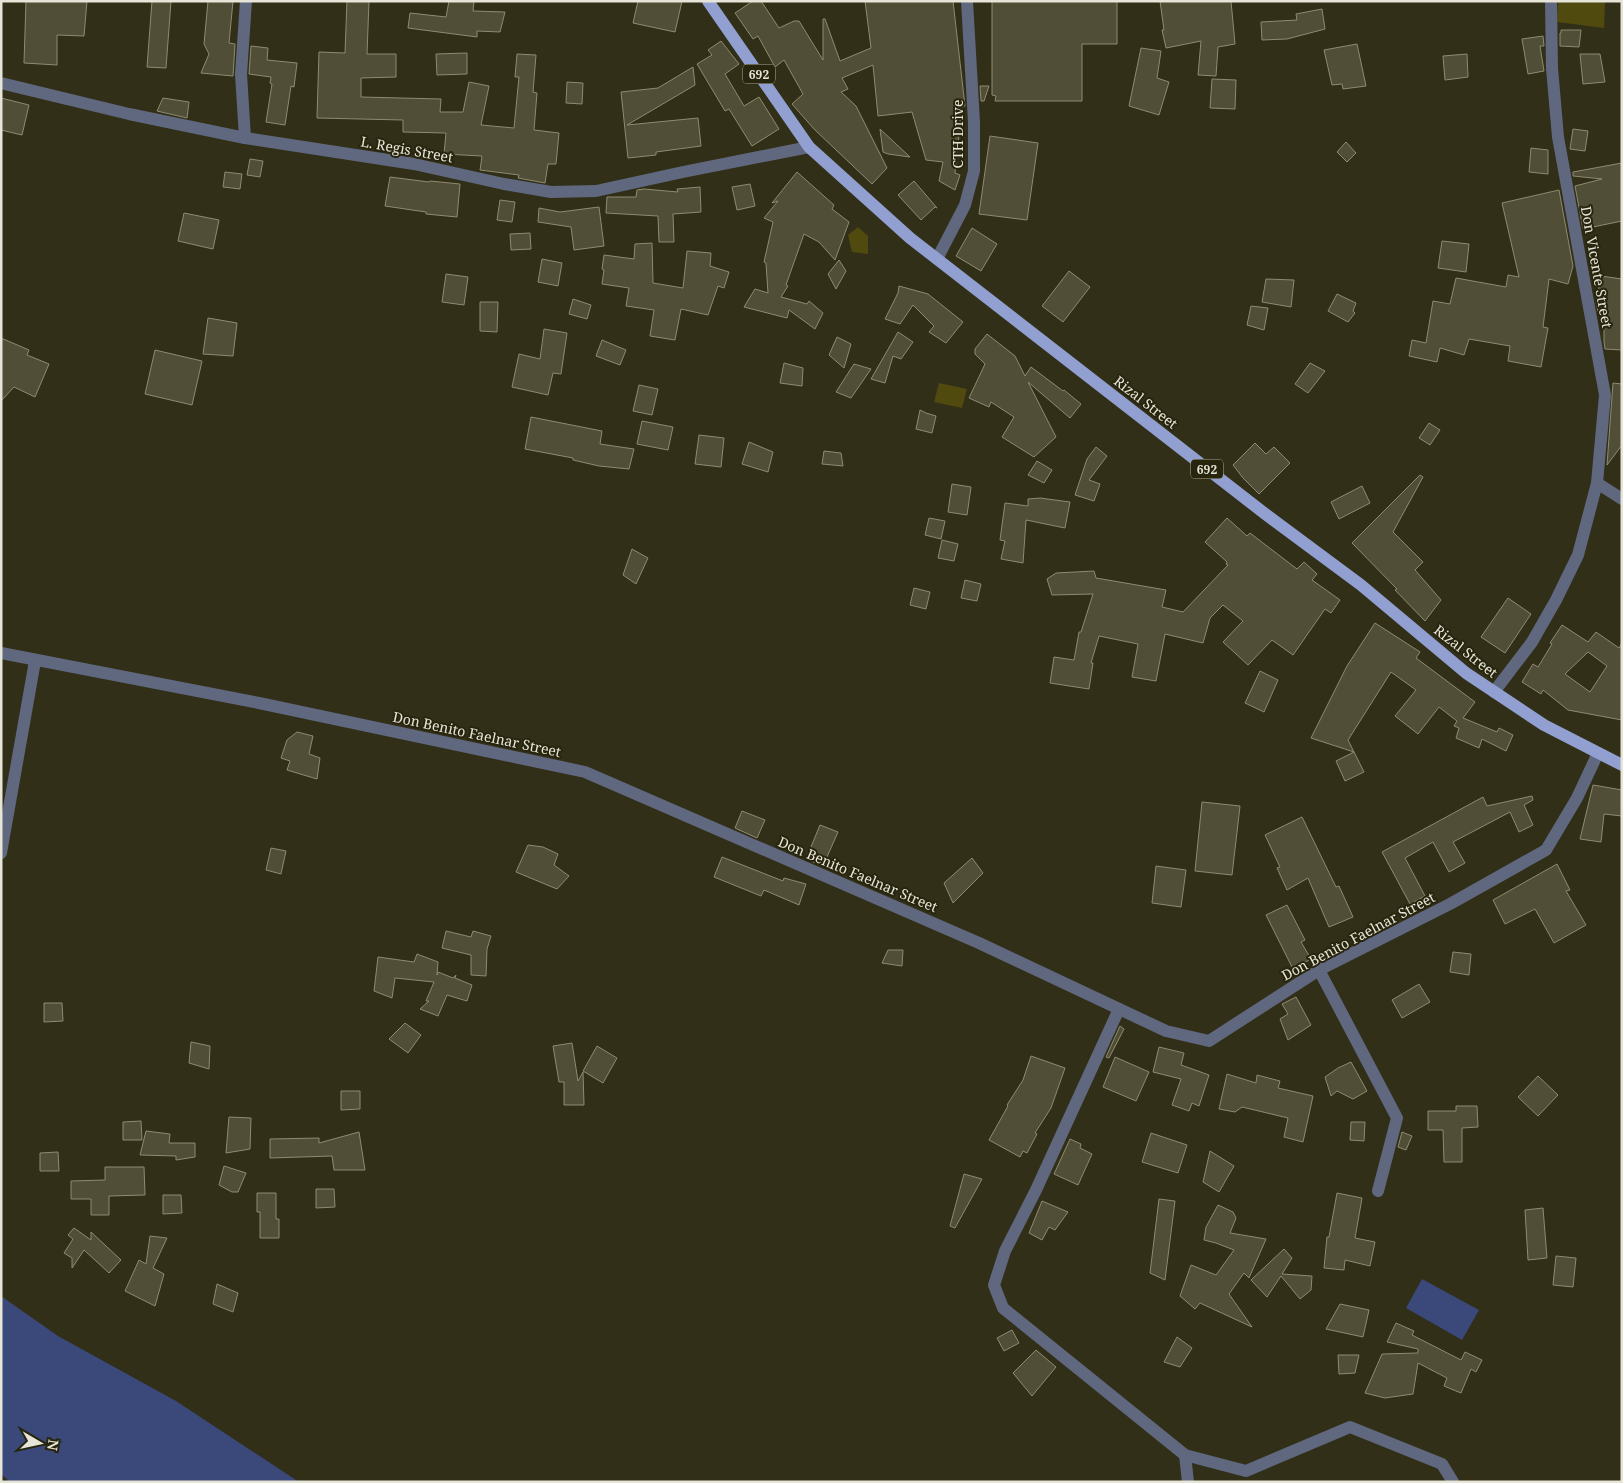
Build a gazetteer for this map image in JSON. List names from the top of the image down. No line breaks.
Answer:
{"streets":{"main road":["692","Rizal Street"],"street":["CTH Drive","L. Regis Street","Don Vicente Street","Don Benito Faelnar Street"]},"crossings":[["CTH Drive","Rizal Street"],["L. Regis Street","Rizal Street"],["Don Vicente Street","Rizal Street"],["Rizal Street","Don Benito Faelnar Street"]],"north":"right"}
